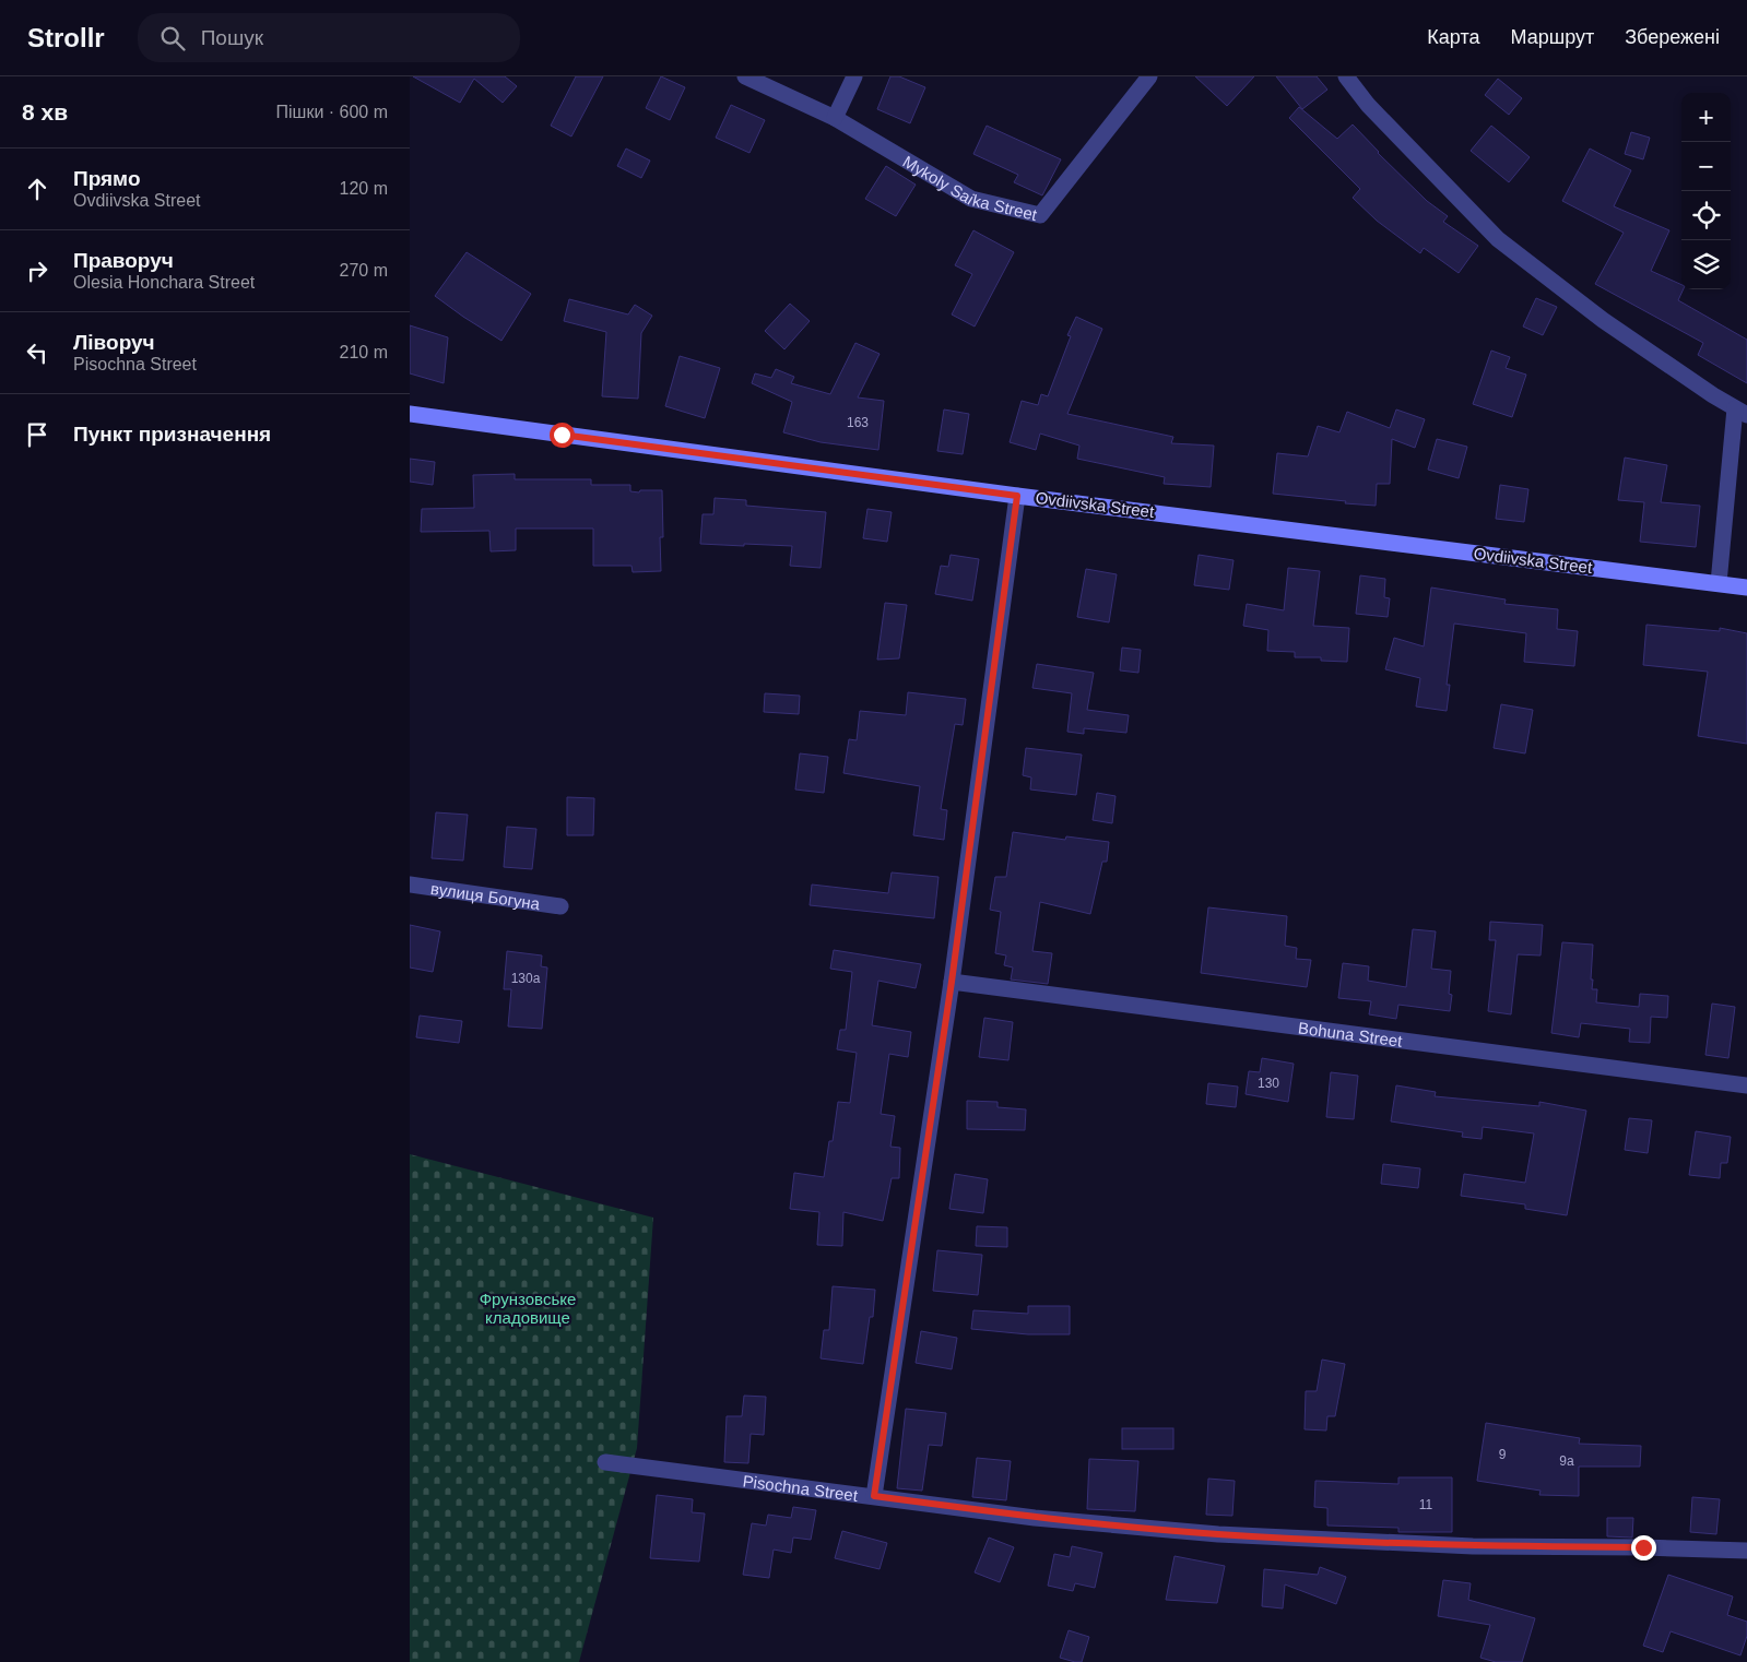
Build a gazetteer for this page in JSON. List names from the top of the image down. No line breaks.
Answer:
{"streets":{"main road":["Ovdiivska Street"],"street":["Mykoly Saika Street","вулиця Богуна","Bohuna Street","Pisochna Street"]},"parks":["Фрунзовське кладовище"],"house_numbers":["163","130а","130","9","9а","11"],"page":{"header":"Strollr","search":"Пошук","nav":["Карта","Маршрут","Збережені"],"heading":["8 хв","Пішки · 600 m"],"map_buttons":["+","−"],"list":[["Прямо","Ovdiivska Street","120 m"],["Праворуч","Olesia Honchara Street","270 m"],["Ліворуч","Pisochna Street","210 m"],"Пункт призначення"]}}
